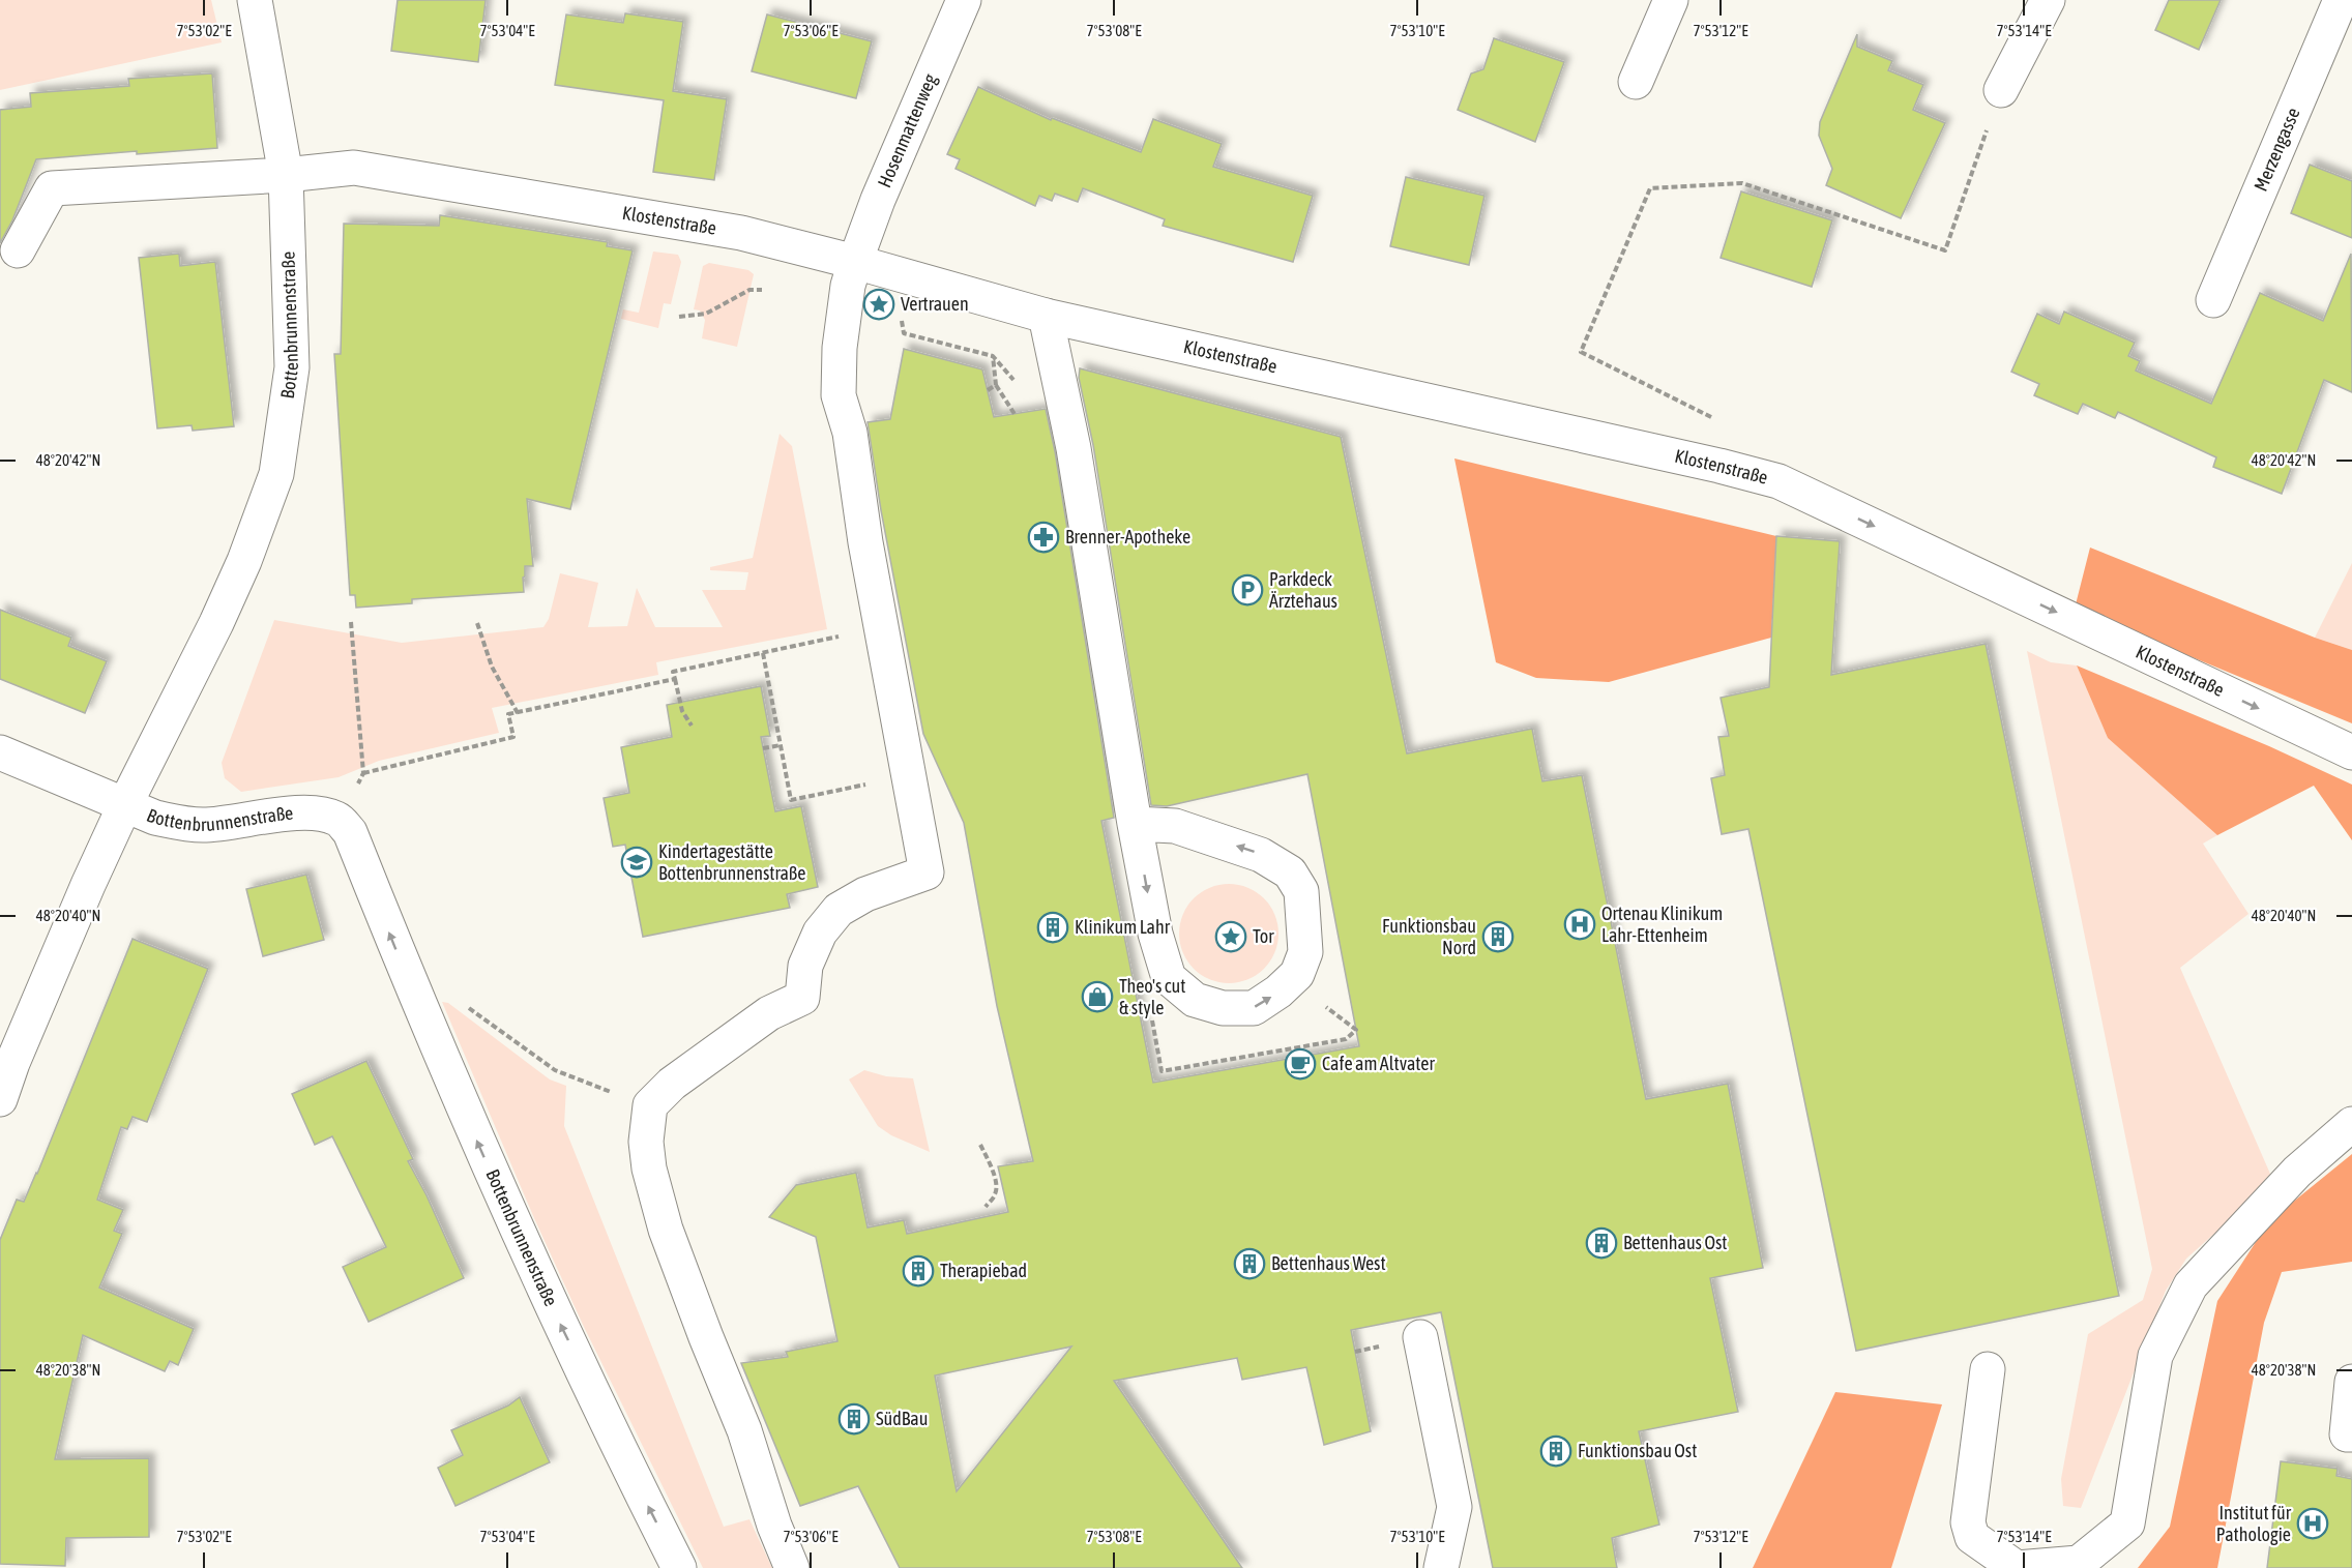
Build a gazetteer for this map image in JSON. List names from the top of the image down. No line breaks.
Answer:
{"streets":{"street":["Hosenmattenweg","Merzengasse","Klostenstraße","Bottenbrunnenstraße"]},"crossings":[["Hosenmattenweg","Klostenstraße"],["Klostenstraße","Bottenbrunnenstraße"]],"one_way":["Klostenstraße"],"places":{"place":["Vertrauen","Tor"],"pharmacy":["Brenner-Apotheke"],"parking":["Parkdeck Ärztehaus"],"school or university":["Kindertagestätte Bottenbrunnenstraße"],"hospital":["Ortenau Klinikum Lahr-Ettenheim","Institut für Pathologie"],"building":["Klinikum Lahr","Funktionsbau Nord","Bettenhaus Ost","Bettenhaus West","Therapiebad","SüdBau","Funktionsbau Ost"],"shop":["Theo's cut & style"],"cafe":["Cafe am Altvater"]},"coordinates":["7°53'02\"E","7°53'04\"E","7°53'06\"E","7°53'08\"E","7°53'10\"E","7°53'12\"E","7°53'14\"E","48°20'42\"N","48°20'40\"N","48°20'38\"N"]}
